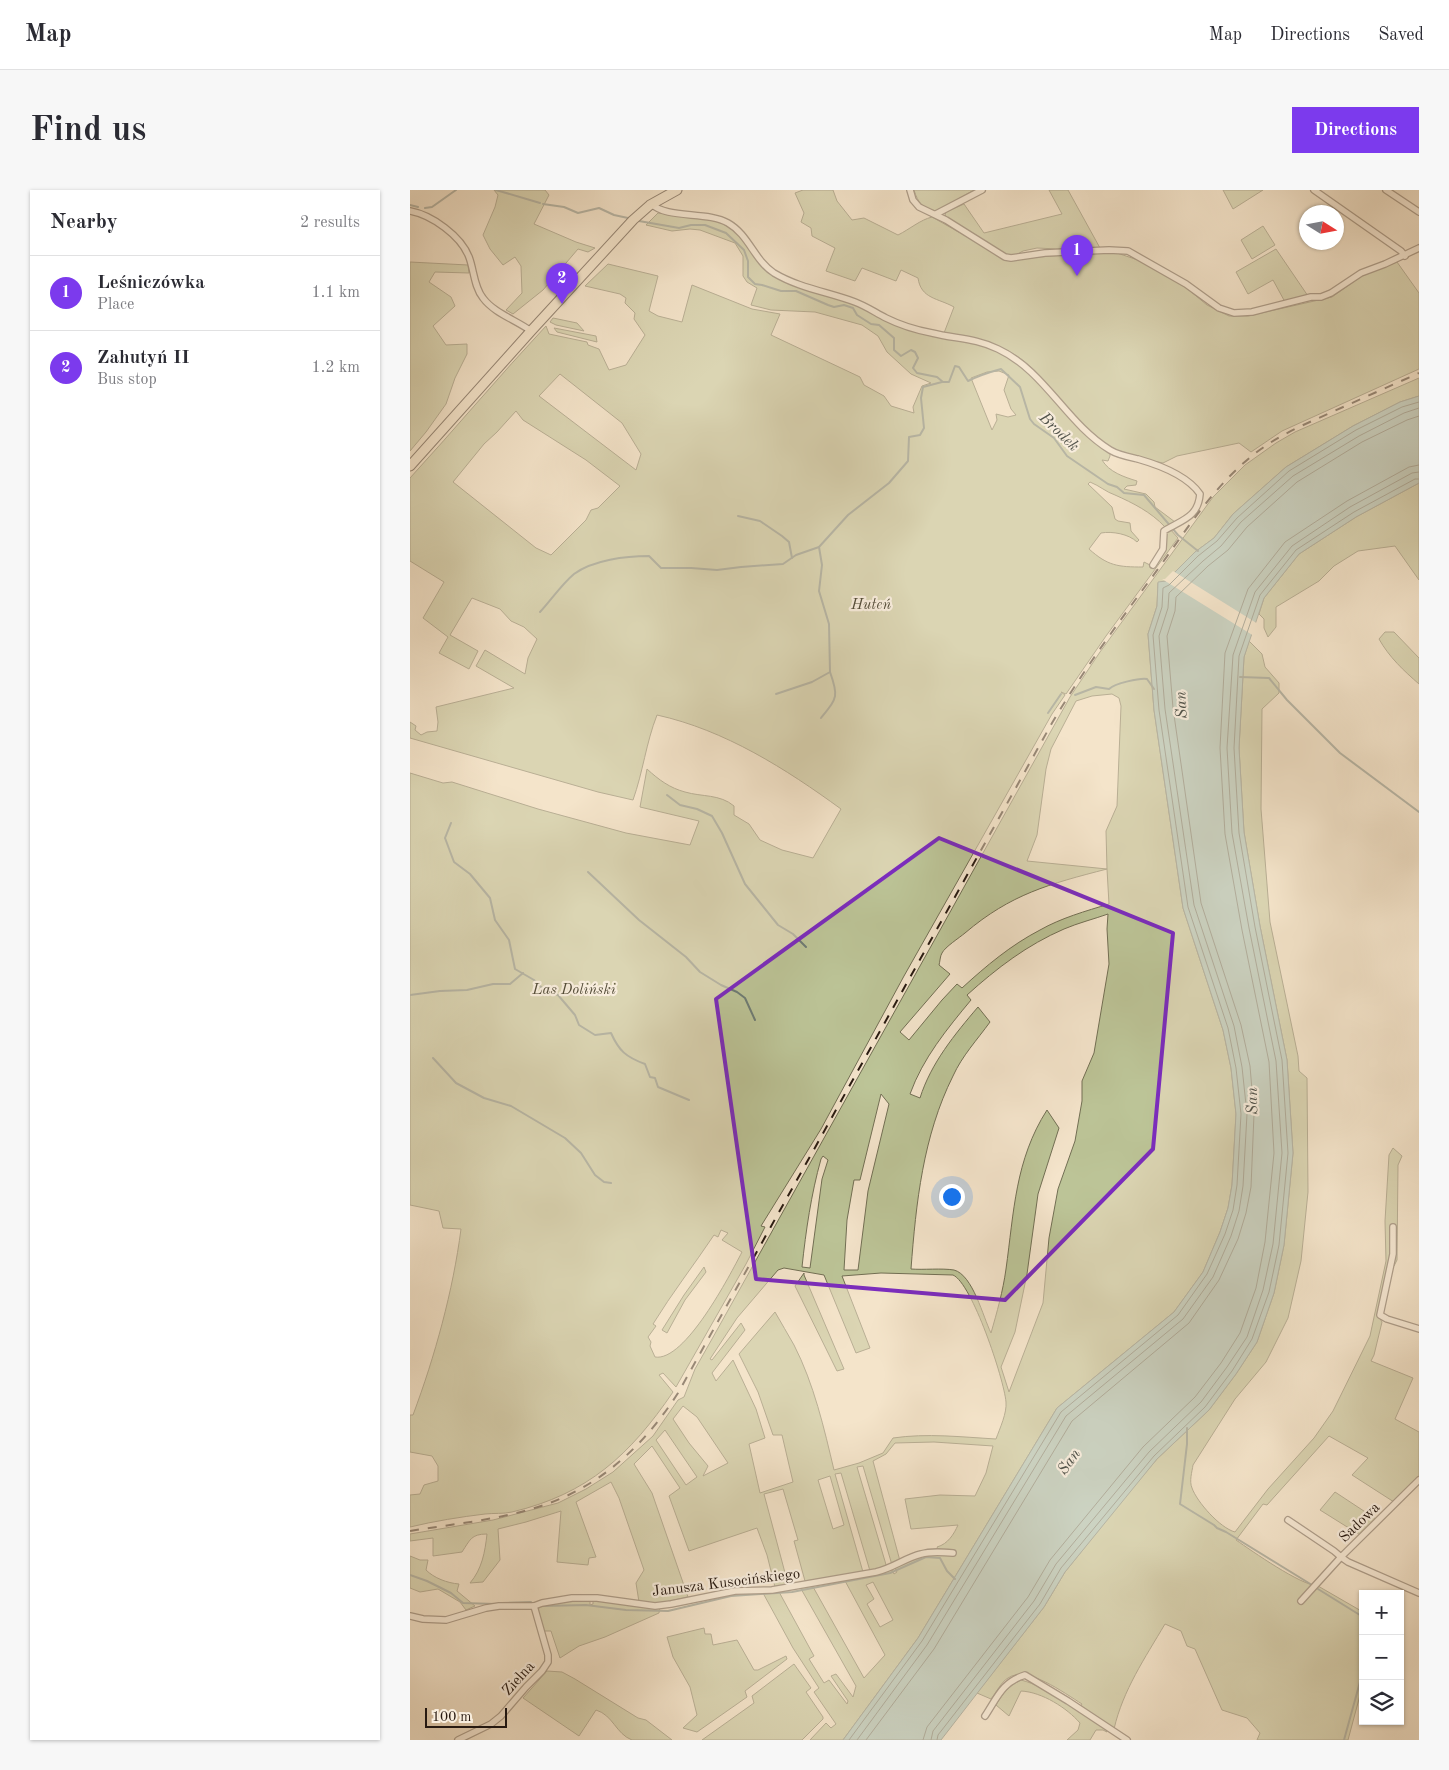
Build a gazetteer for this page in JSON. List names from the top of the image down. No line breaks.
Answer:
{"streets":{"street":["Sadowa","Janusza Kusocińskiego","Zielna"]},"crossings":[["Janusza Kusocińskiego","Zielna"]],"water":["Brodek","San"],"parks":["Huteń","Las Doliński"],"scale_bar":"100 m","north":"right","page":{"header":"Map","nav":["Map","Directions","Saved"],"buttons":"Directions","title":"Find us","heading":["Nearby","2 results"],"pins":["1","2"],"list":[{"mark":"1","name":"Leśniczówka","note":"Place","value":"1.1 km"},{"mark":"2","name":"Zahutyń II","note":"Bus stop","value":"1.2 km"}],"map_buttons":["+","−"],"scale":"100 m"}}
